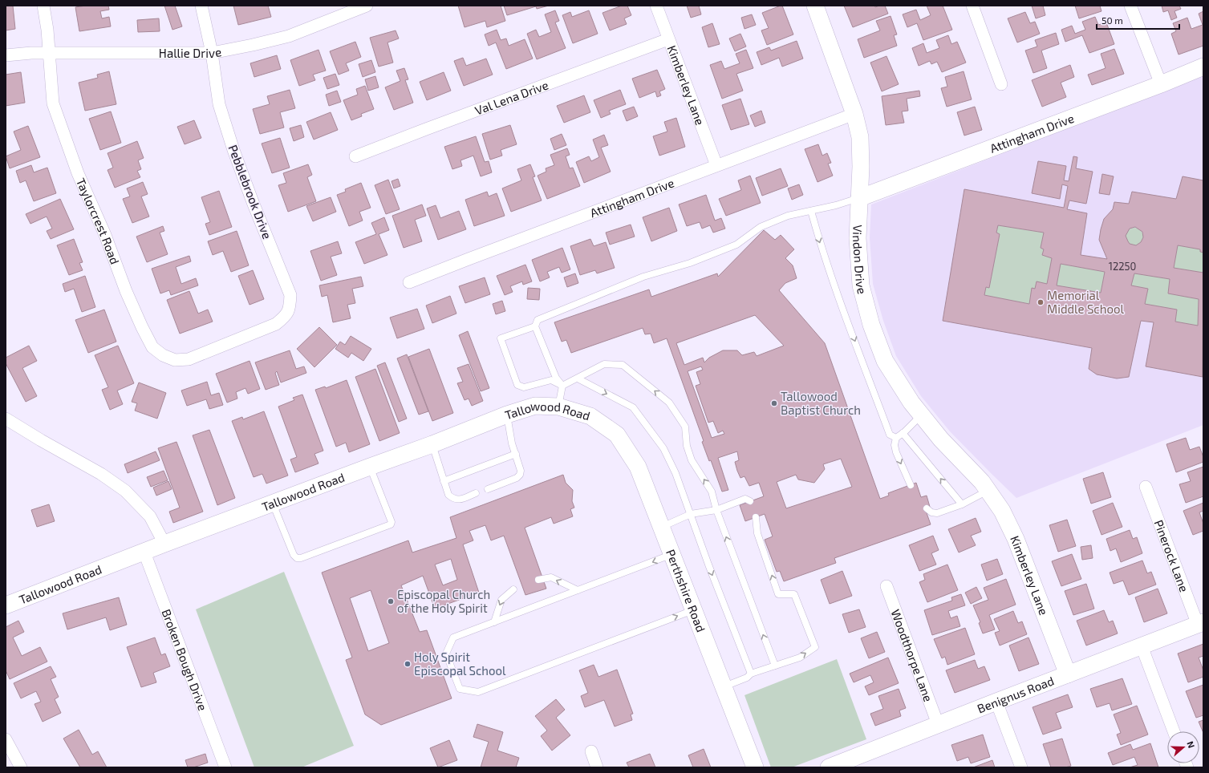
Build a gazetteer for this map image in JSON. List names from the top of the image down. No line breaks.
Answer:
{"streets":{"street":["Hallie Drive","Kimberley Lane","Val Lena Drive","Attingham Drive","Pebblebrook Drive","Taylorcrest Road","Vindon Drive","Tallowood Road","Pinerock Lane","Perthshire Road","Woodthorpe Lane","Broken Bough Drive","Benignus Road"]},"crossings":[["Hallie Drive","Pebblebrook Drive"],["Hallie Drive","Taylorcrest Road"],["Kimberley Lane","Val Lena Drive"],["Kimberley Lane","Attingham Drive"],["Kimberley Lane","Vindon Drive"],["Kimberley Lane","Benignus Road"],["Attingham Drive","Vindon Drive"],["Pebblebrook Drive","Taylorcrest Road"],["Tallowood Road","Perthshire Road"],["Tallowood Road","Broken Bough Drive"],["Pinerock Lane","Benignus Road"],["Woodthorpe Lane","Benignus Road"]],"places":["Memorial Middle School","Tallowood Baptist Church","Episcopal Church of the Holy Spirit","Holy Spirit Episcopal School"],"house_numbers":["12250"],"scale_bar":"50 m","north":"right"}
